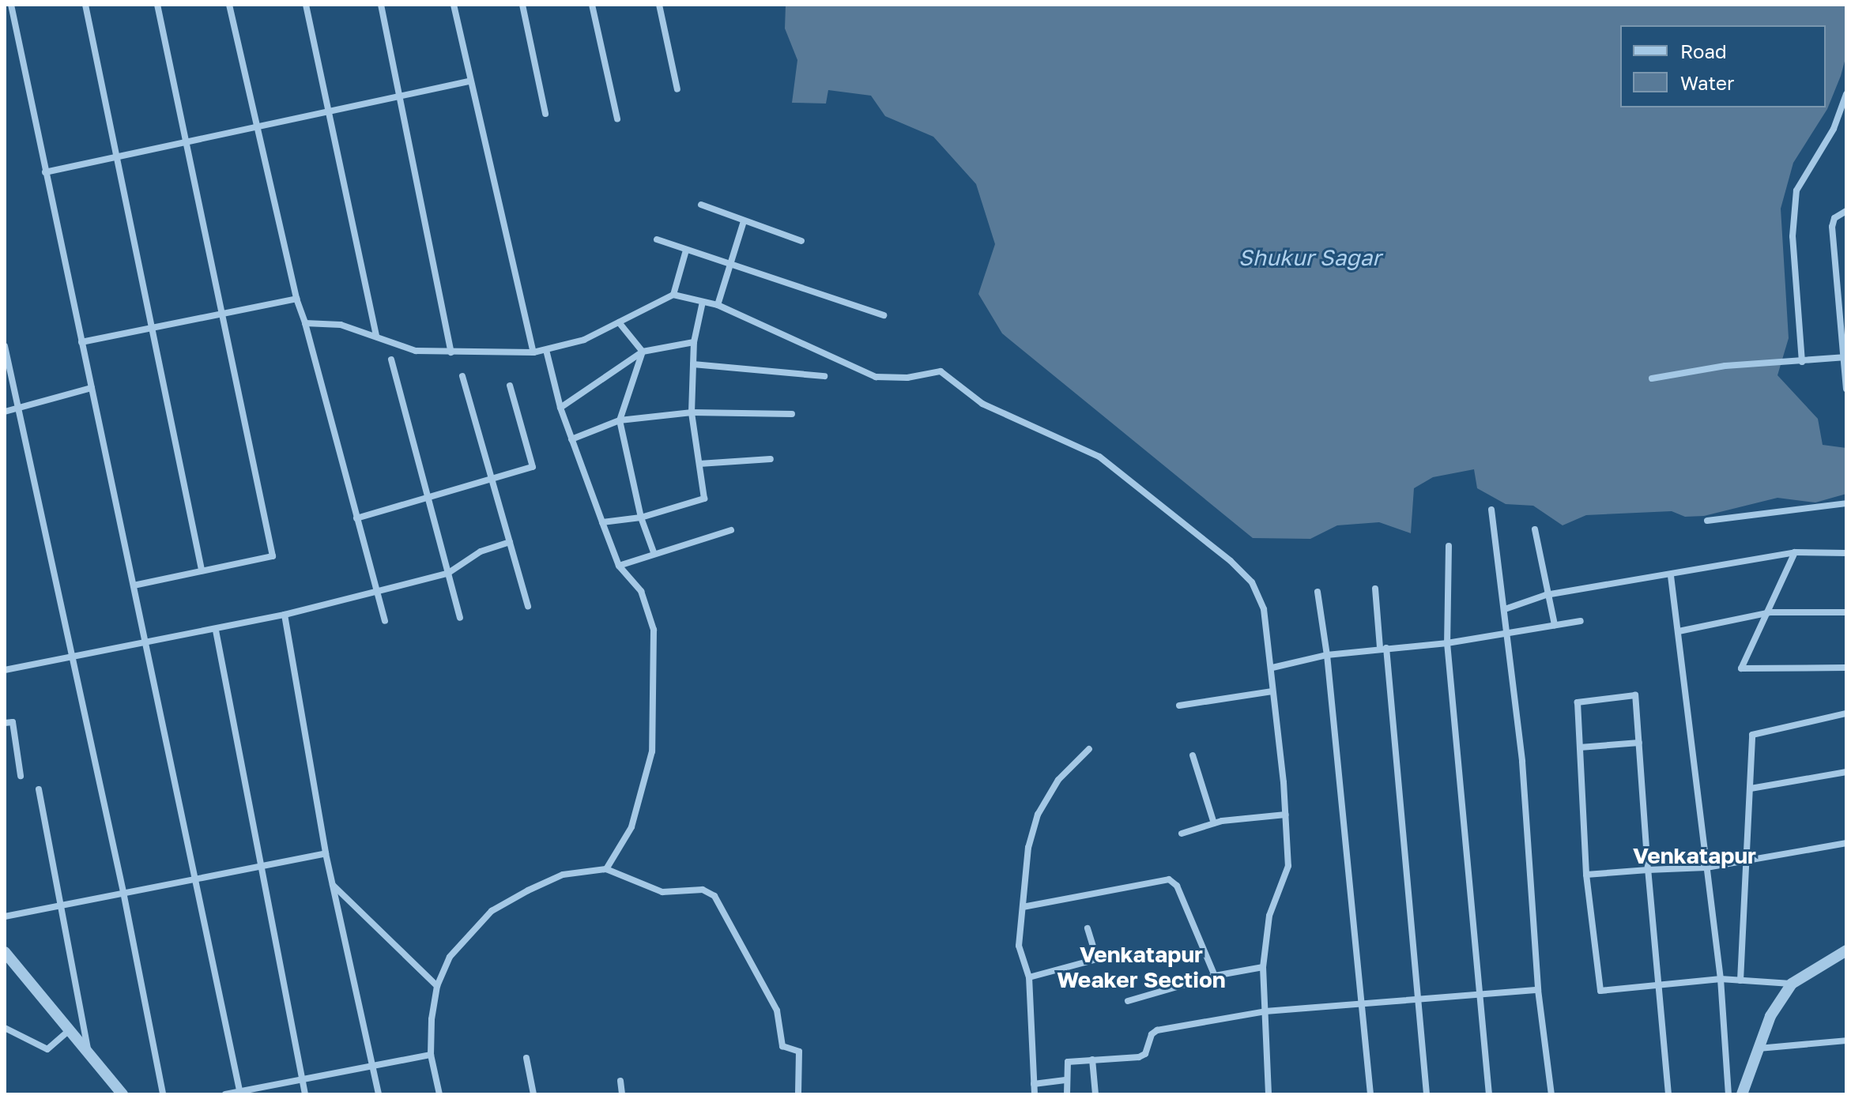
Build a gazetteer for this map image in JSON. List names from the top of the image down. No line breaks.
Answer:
{"districts":["Venkatapur","Venkatapur Weaker Section"],"water":["Shukur Sagar"],"legend":["Road","Water"]}
